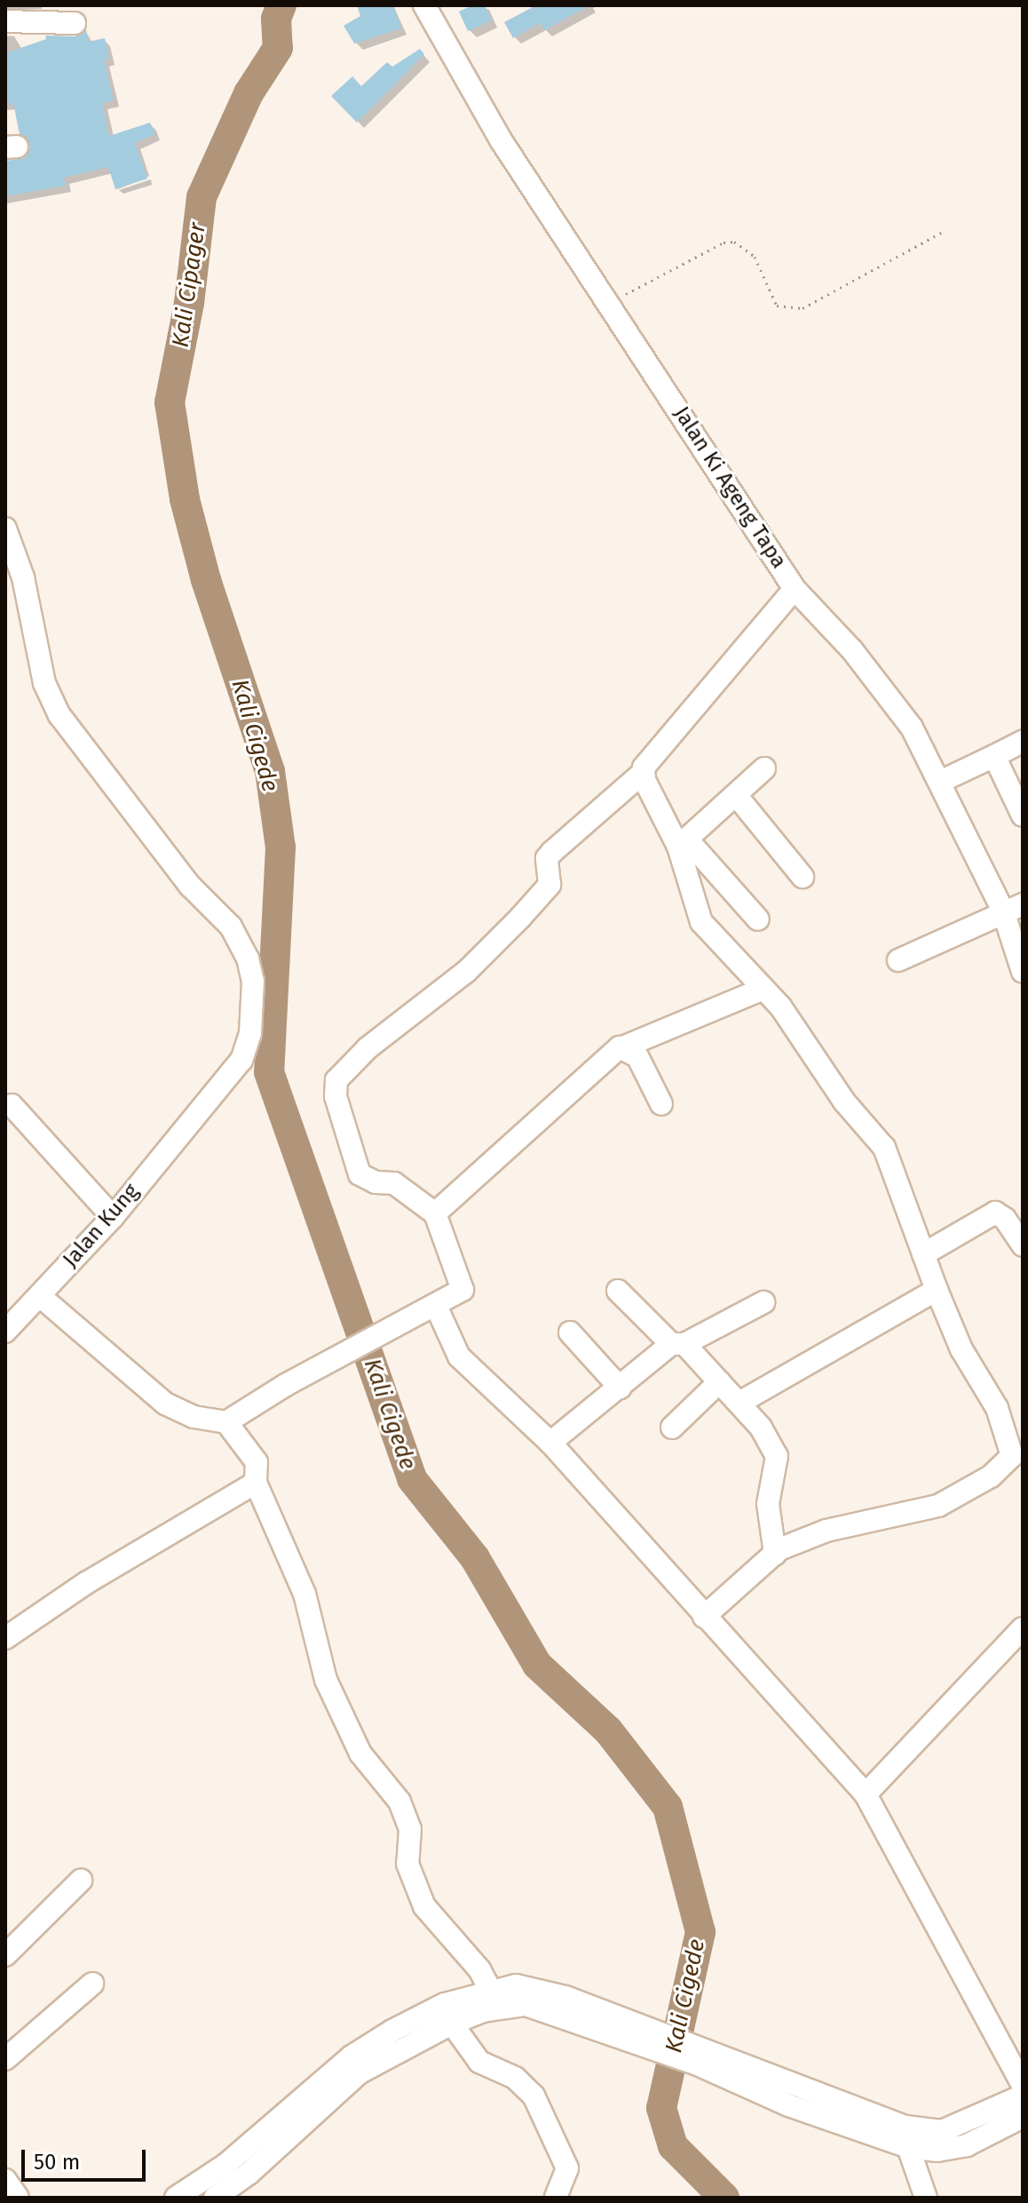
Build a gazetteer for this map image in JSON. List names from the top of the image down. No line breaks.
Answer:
{"streets":{"street":["Jalan Ki Ageng Tapa","Jalan Kung"]},"water":["Kali Cipager","Kali Cigede"],"scale_bar":"50 m"}
